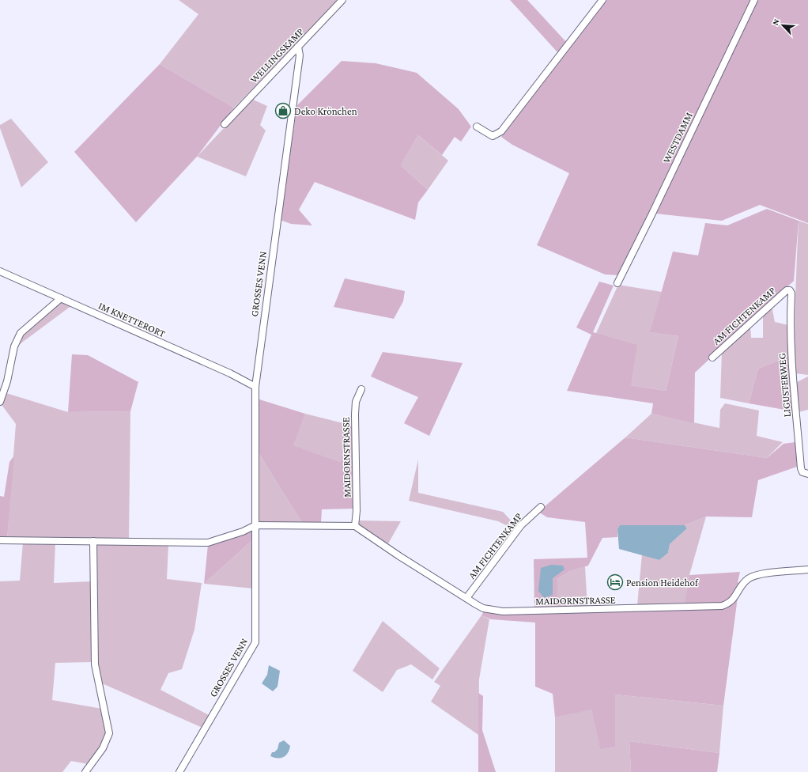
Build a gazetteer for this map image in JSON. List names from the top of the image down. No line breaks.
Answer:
{"streets":{"street":["WELLINGSKAMP","WESTDAMM","GROSSES VENN","AM FICHTENKAMP","IM KNETTERORT","LIGUSTERWEG","MAIDORNSTRASSE"]},"crossings":[["WELLINGSKAMP","GROSSES VENN"],["GROSSES VENN","IM KNETTERORT"],["AM FICHTENKAMP","LIGUSTERWEG"],["AM FICHTENKAMP","MAIDORNSTRASSE"]],"places":{"shop":["Deko Krönchen"],"hotel":["Pension Heidehof"]},"north":"top left"}
